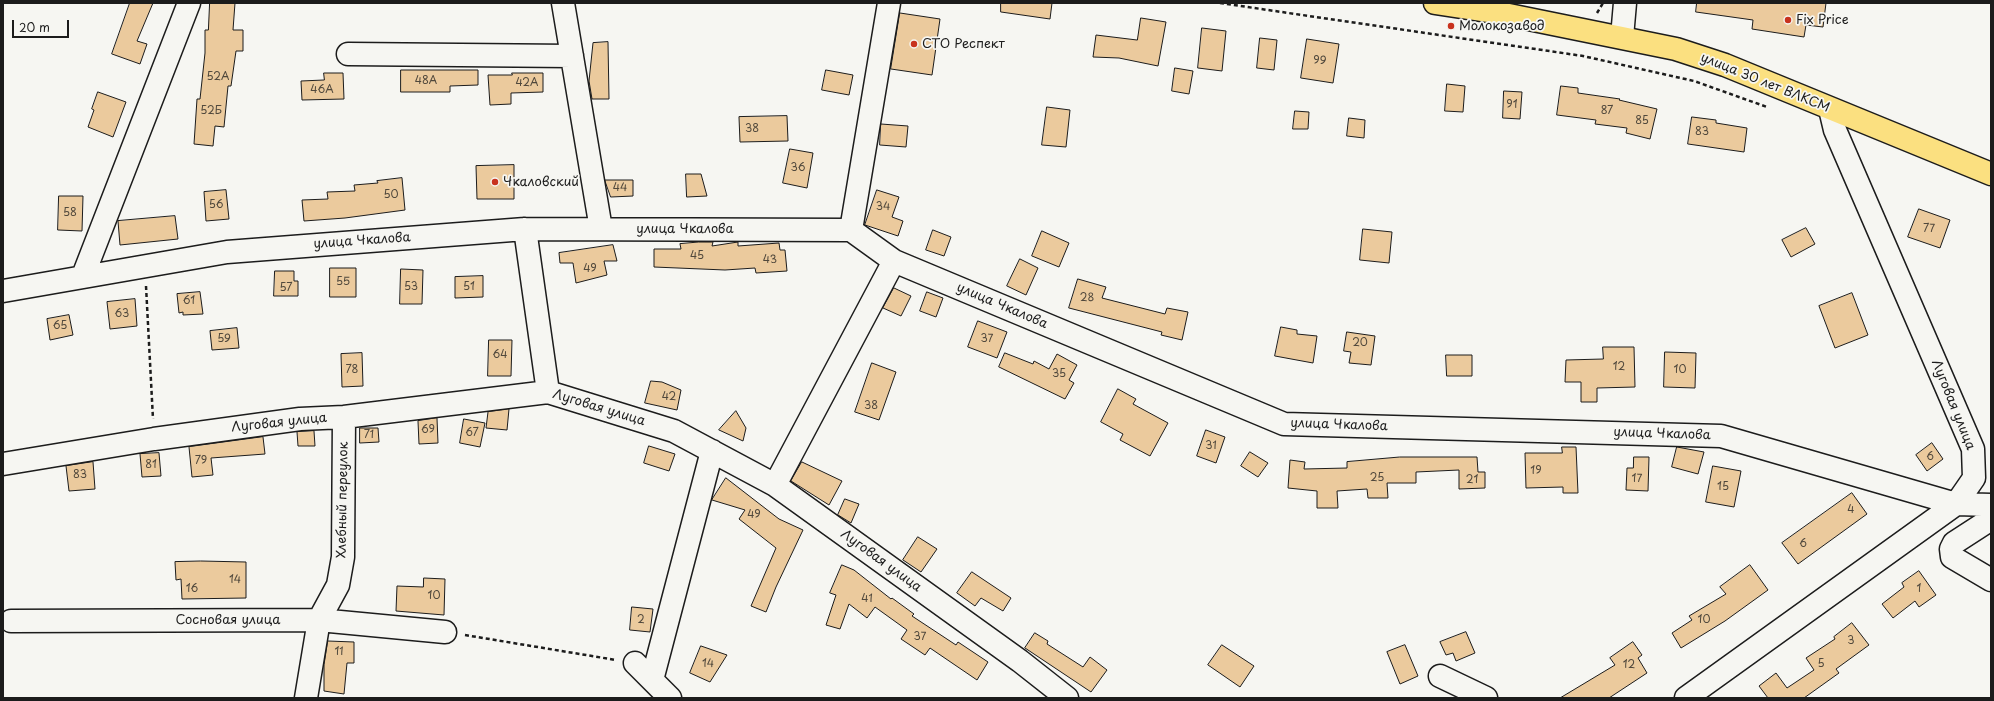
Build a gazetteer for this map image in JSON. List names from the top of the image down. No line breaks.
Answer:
{"streets":{"main road":["улица 30 лет ВЛКСМ"],"street":["улица Чкалова","Луговая улица","Хлебный переулок","Сосновая улица"]},"crossings":[["улица 30 лет ВЛКСМ","Луговая улица"],["улица Чкалова","Луговая улица"],["Луговая улица","Хлебный переулок"],["Хлебный переулок","Сосновая улица"]],"places":["Fix Price","Молокозавод","СТО Респект","Чкаловский"],"house_numbers":["99","52А","48А","42А","46А","91","52Б","87","85","38","83","36","44","50","56","34","58","77","45","43","49","55","53","51","57","28","61","63","65","59","37","20","64","12","78","10","35","42","38","69","67","71","31","6","79","81","19","83","25","17","21","15","4","49","6","14","16","1","10","41","2","10","37","3","11","14","5","12"],"scale_bar":"20 m"}
